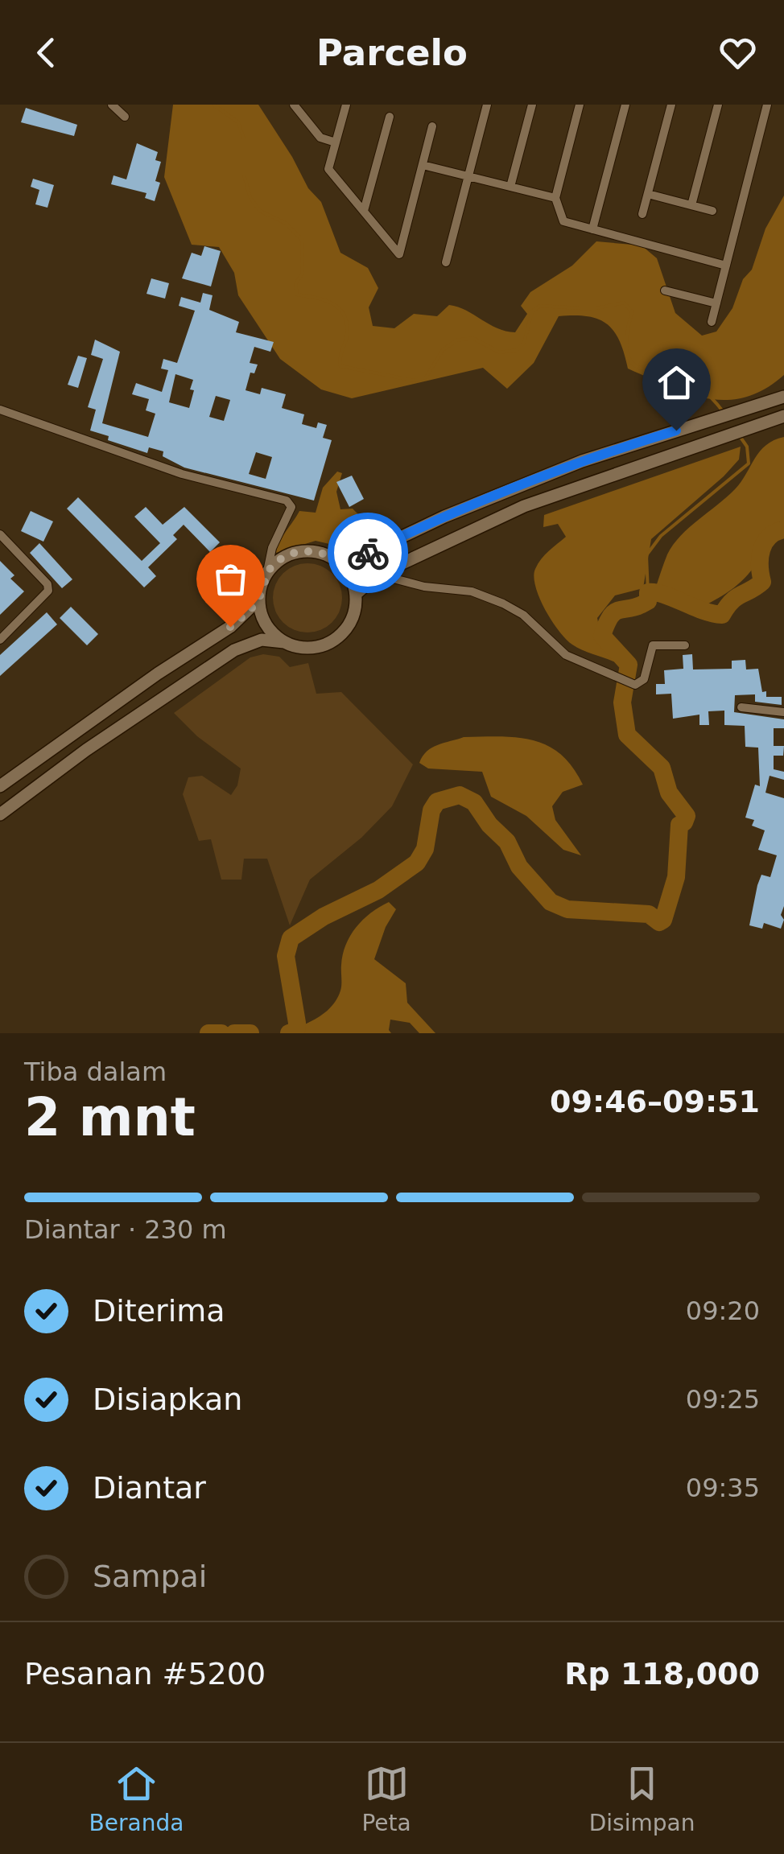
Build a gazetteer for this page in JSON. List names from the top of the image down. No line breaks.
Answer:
{"page":{"header":"Parcelo","heading":["2 mnt","Tiba dalam","09:46–09:51"],"panel":["Pesanan #5200","Rp 118,000"],"bar":"Diantar · 230 m","list":[["Diterima","09:20"],["Disiapkan","09:25"],["Diantar","09:35"],"Sampai"],"tabs":["Beranda","Peta","Disimpan"]}}
